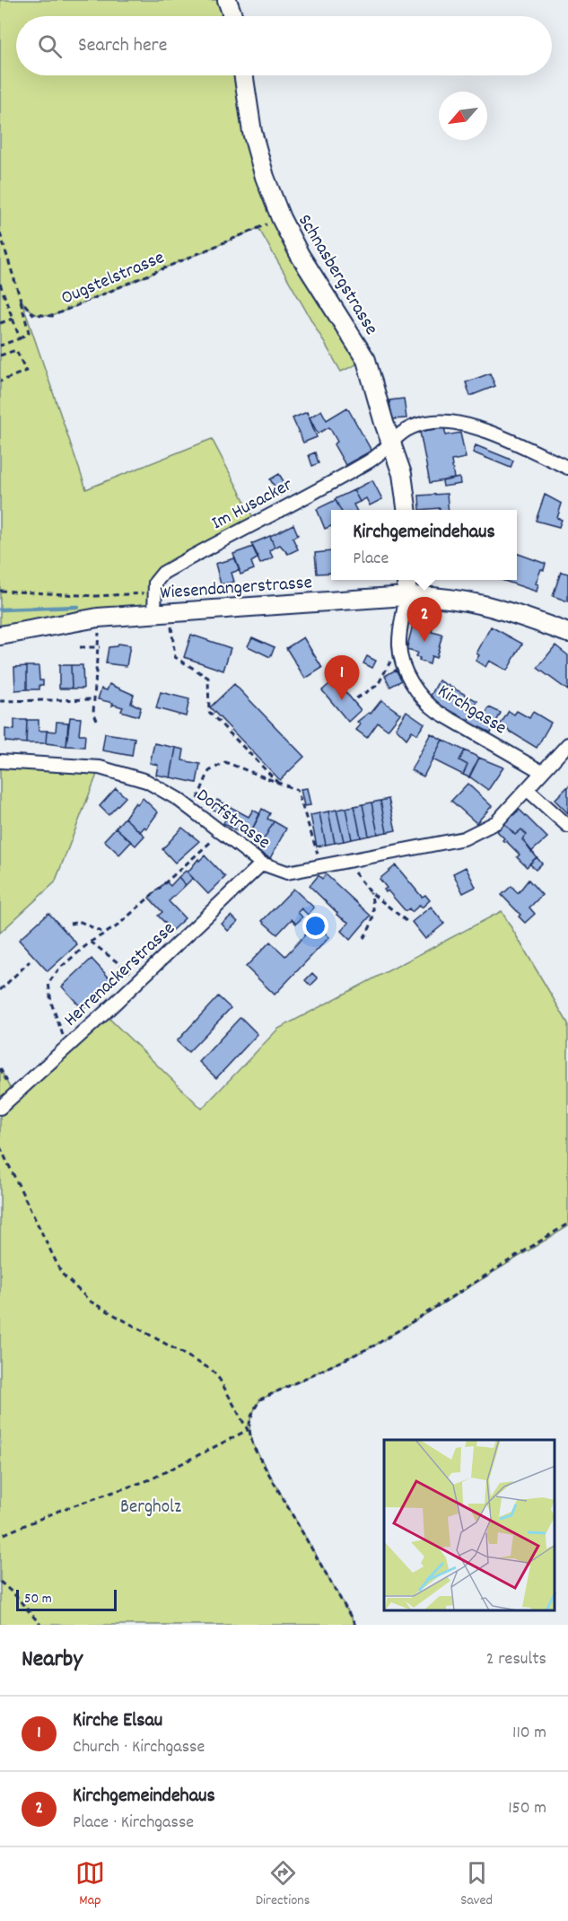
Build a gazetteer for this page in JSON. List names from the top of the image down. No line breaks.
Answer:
{"streets":{"main road":["Schnasbergstrasse","Wiesendangerstrasse"],"street":["Im Husacker","Kirchgasse","Dorfstrasse","Herrenackerstrasse"],"path":["Ougstelstrasse"]},"crossings":[["Schnasbergstrasse","Ougstelstrasse"],["Schnasbergstrasse","Im Husacker"],["Wiesendangerstrasse","Kirchgasse"],["Kirchgasse","Dorfstrasse"],["Dorfstrasse","Herrenackerstrasse"]],"parks":["Bergholz"],"scale_bar":"50 m","north":"bottom left","page":{"search":"Search here","popup":["Kirchgemeindehaus","Place"],"pins":["2","1"],"scale":"50 m","heading":["Nearby","2 results"],"list":[{"mark":"1","name":"Kirche Elsau","note":"Church · Kirchgasse","value":"110 m"},{"mark":"2","name":"Kirchgemeindehaus","note":"Place · Kirchgasse","value":"150 m"}],"nav":["Map","Directions","Saved"]}}
